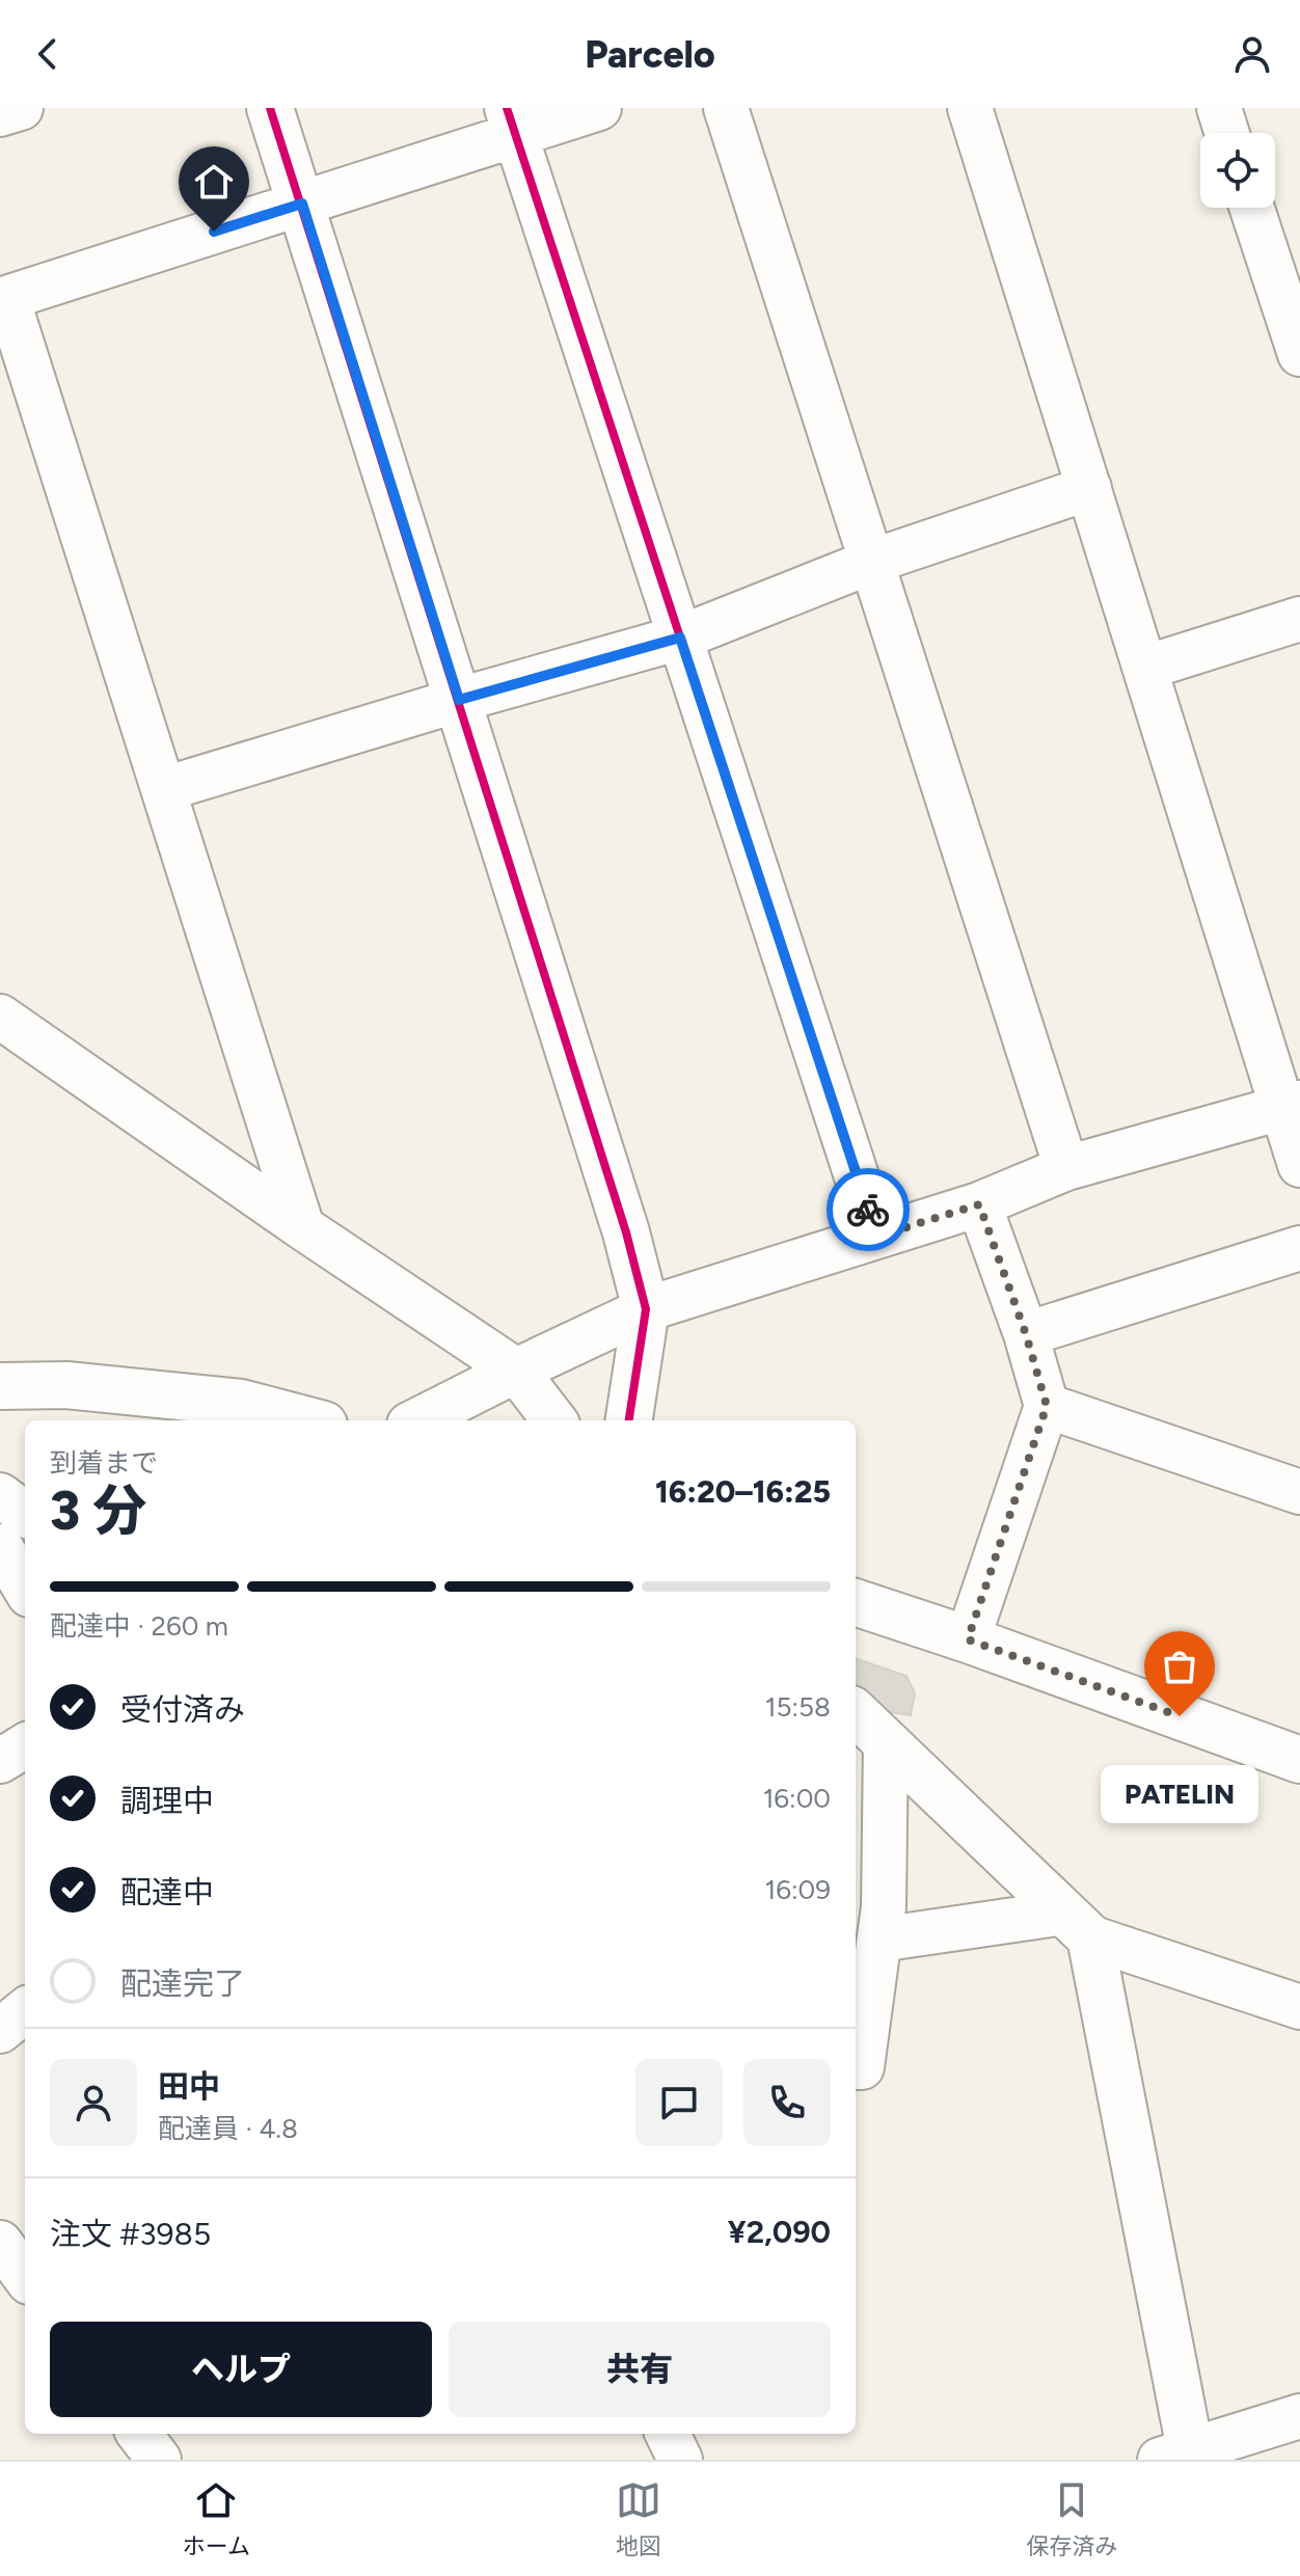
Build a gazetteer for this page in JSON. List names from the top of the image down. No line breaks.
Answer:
{"places":["PATELIN"],"page":{"header":"Parcelo","heading":["3 分","到着まで","16:20–16:25"],"panel":["田中","配達員 · 4.8","注文 #3985","¥2,090"],"bar":"配達中 · 260 m","list":[["受付済み","15:58"],["調理中","16:00"],["配達中","16:09"],"配達完了"],"bubble":"PATELIN","buttons":["ヘルプ","共有"],"tabs":["ホーム","地図","保存済み"]}}
